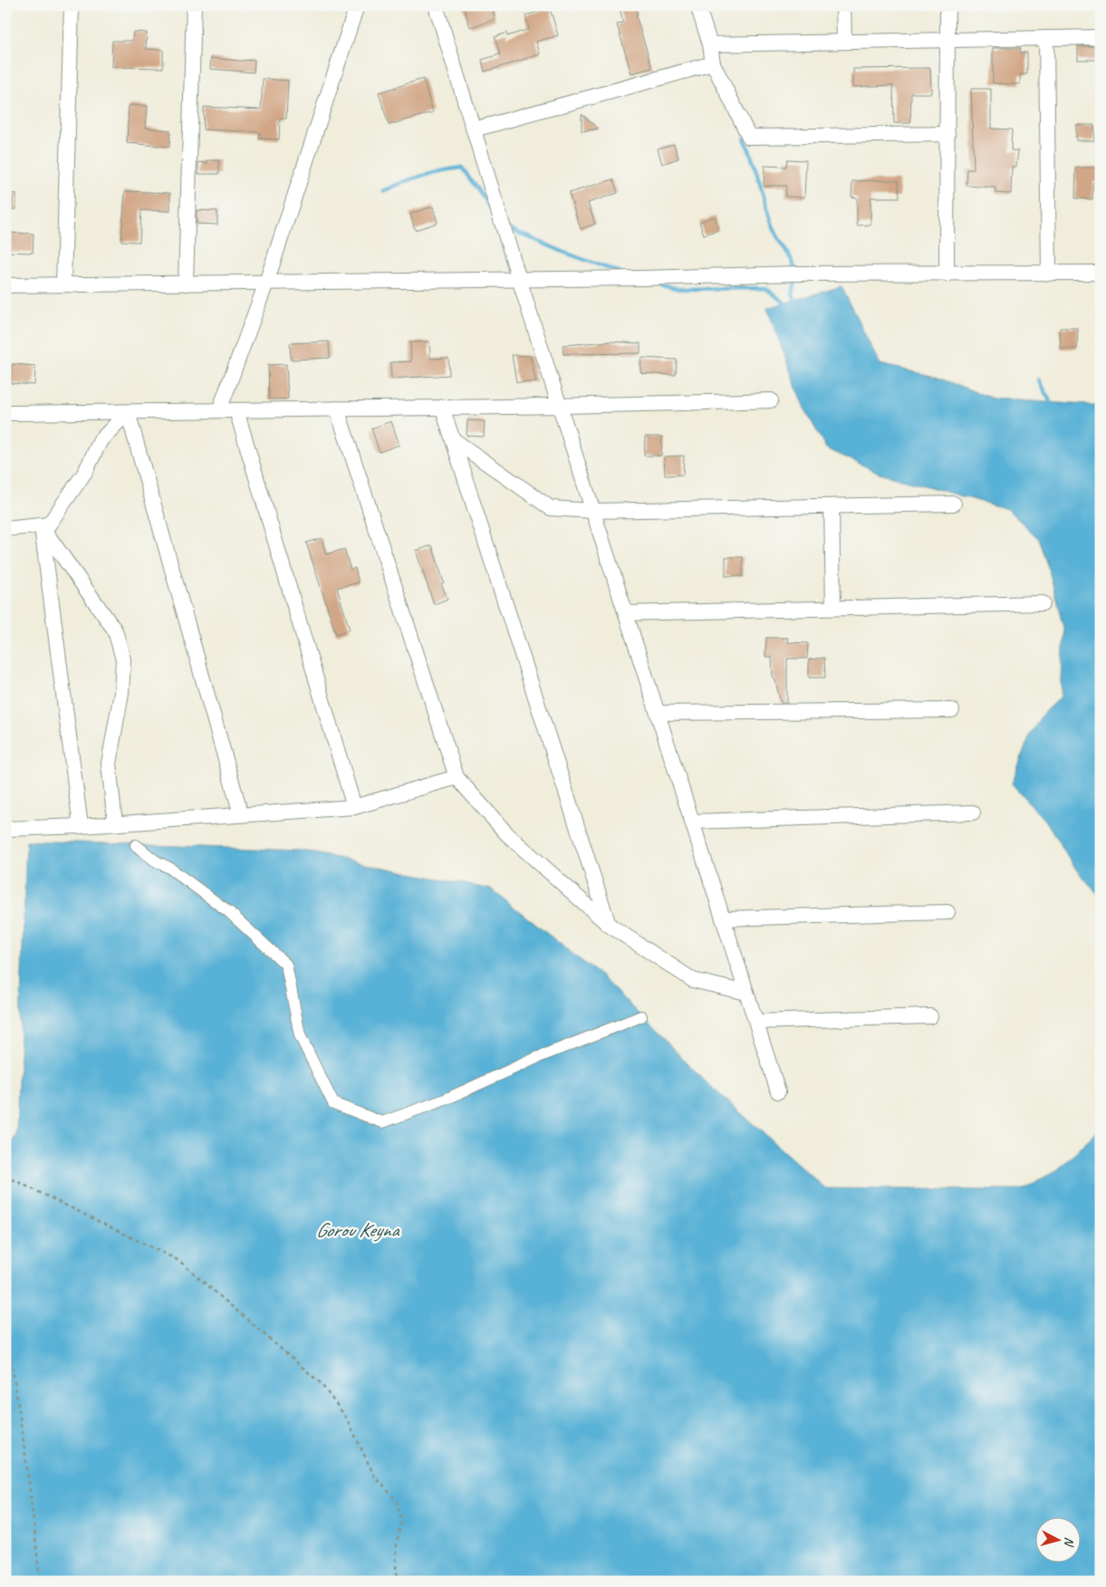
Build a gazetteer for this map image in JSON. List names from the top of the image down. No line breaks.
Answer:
{"water":["Gorou Keyna"],"north":"right"}
